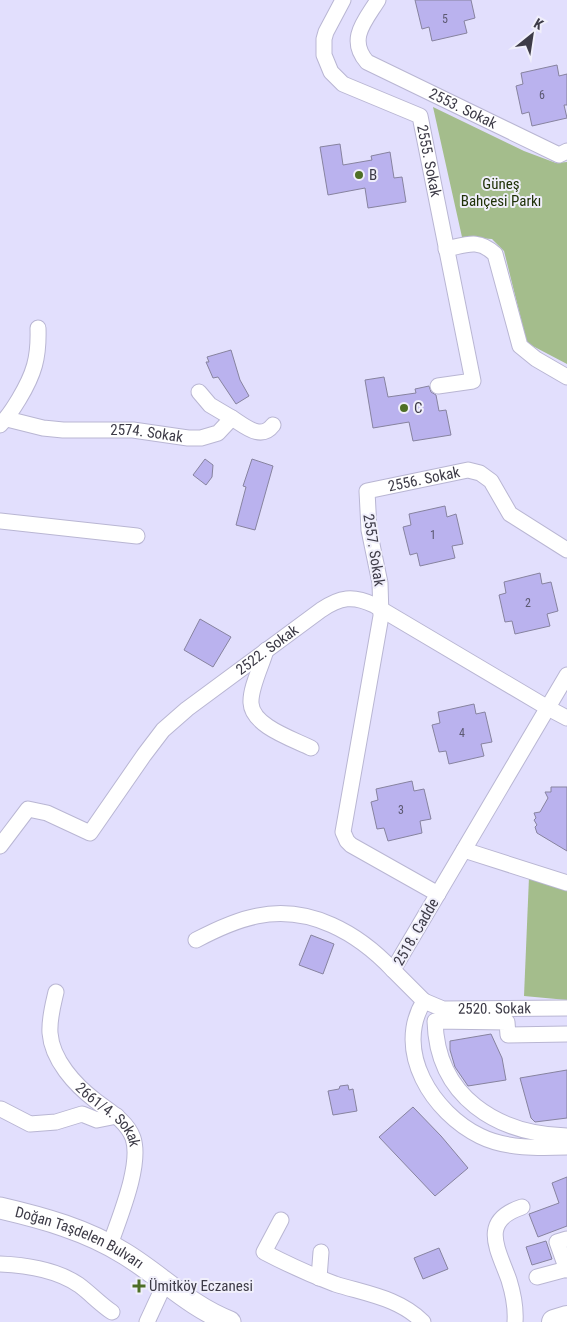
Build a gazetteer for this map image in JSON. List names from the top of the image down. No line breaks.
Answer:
{"streets":{"street":["2553. Sokak","2555. Sokak","2574. Sokak","2556. Sokak","2557. Sokak","2522. Sokak","2518. Cadde","2520. Sokak","2661/4. Sokak","Doğan Taşdelen Bulvarı"]},"crossings":[["2556. Sokak","2557. Sokak"],["2557. Sokak","2522. Sokak"],["2557. Sokak","2518. Cadde"],["2522. Sokak","2518. Cadde"],["2518. Cadde","2520. Sokak"],["2661/4. Sokak","Doğan Taşdelen Bulvarı"]],"parks":["Güneş Bahçesi Parkı"],"places":{"other":["B","C"],"health":["Ümitköy Eczanesi"]},"house_numbers":["5","6","1","2","4","3"],"north":"top right"}
